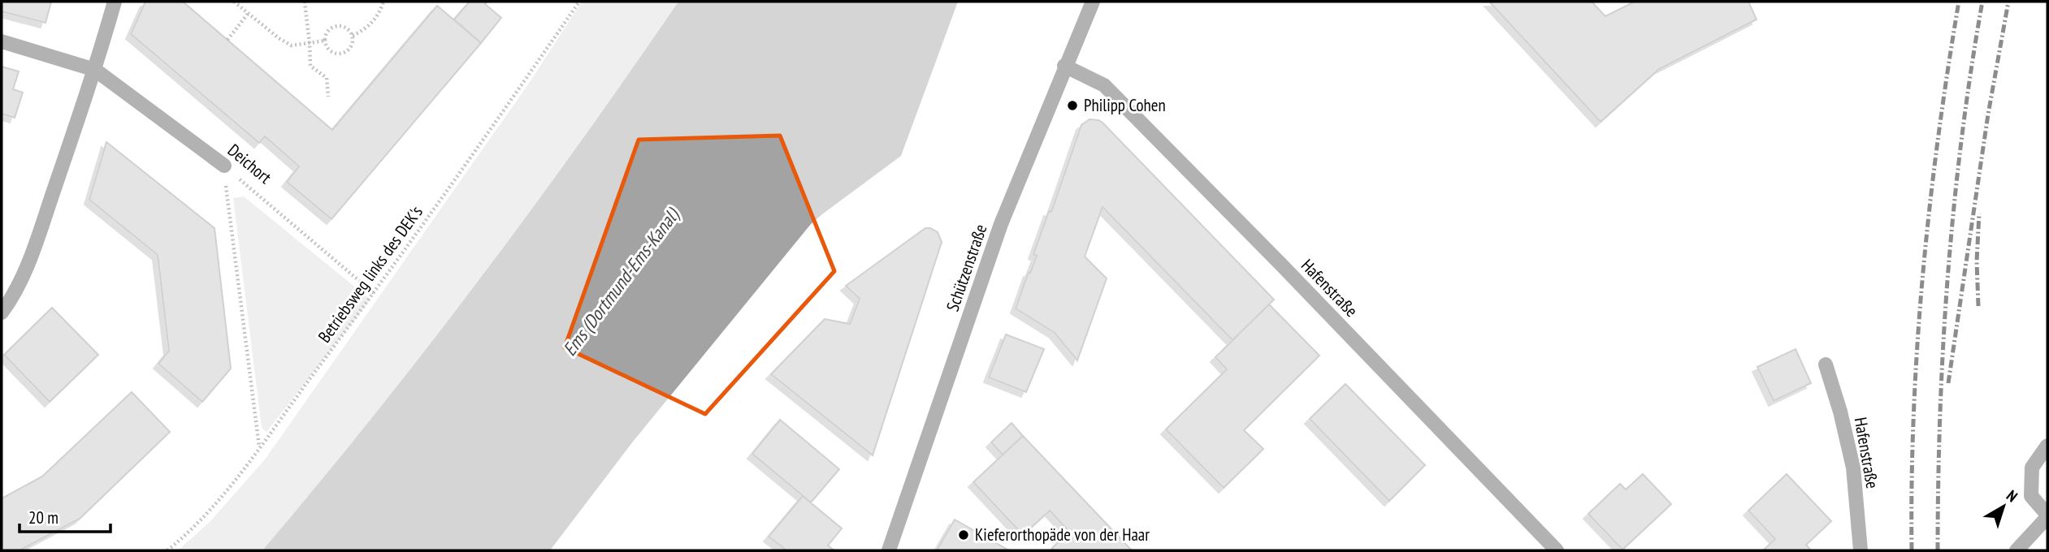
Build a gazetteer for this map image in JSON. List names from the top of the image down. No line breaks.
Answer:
{"streets":{"street":["Deichort","Schützenstraße","Hafenstraße"],"path":["Betriebsweg links des DEK's"]},"crossings":[["Deichort","Betriebsweg links des DEK's"],["Schützenstraße","Hafenstraße"]],"water":["Ems (Dortmund-Ems-Kanal)"],"places":["Philipp Cohen","Kieferorthopäde von der Haar"],"scale_bar":"20 m","north":"top right"}
